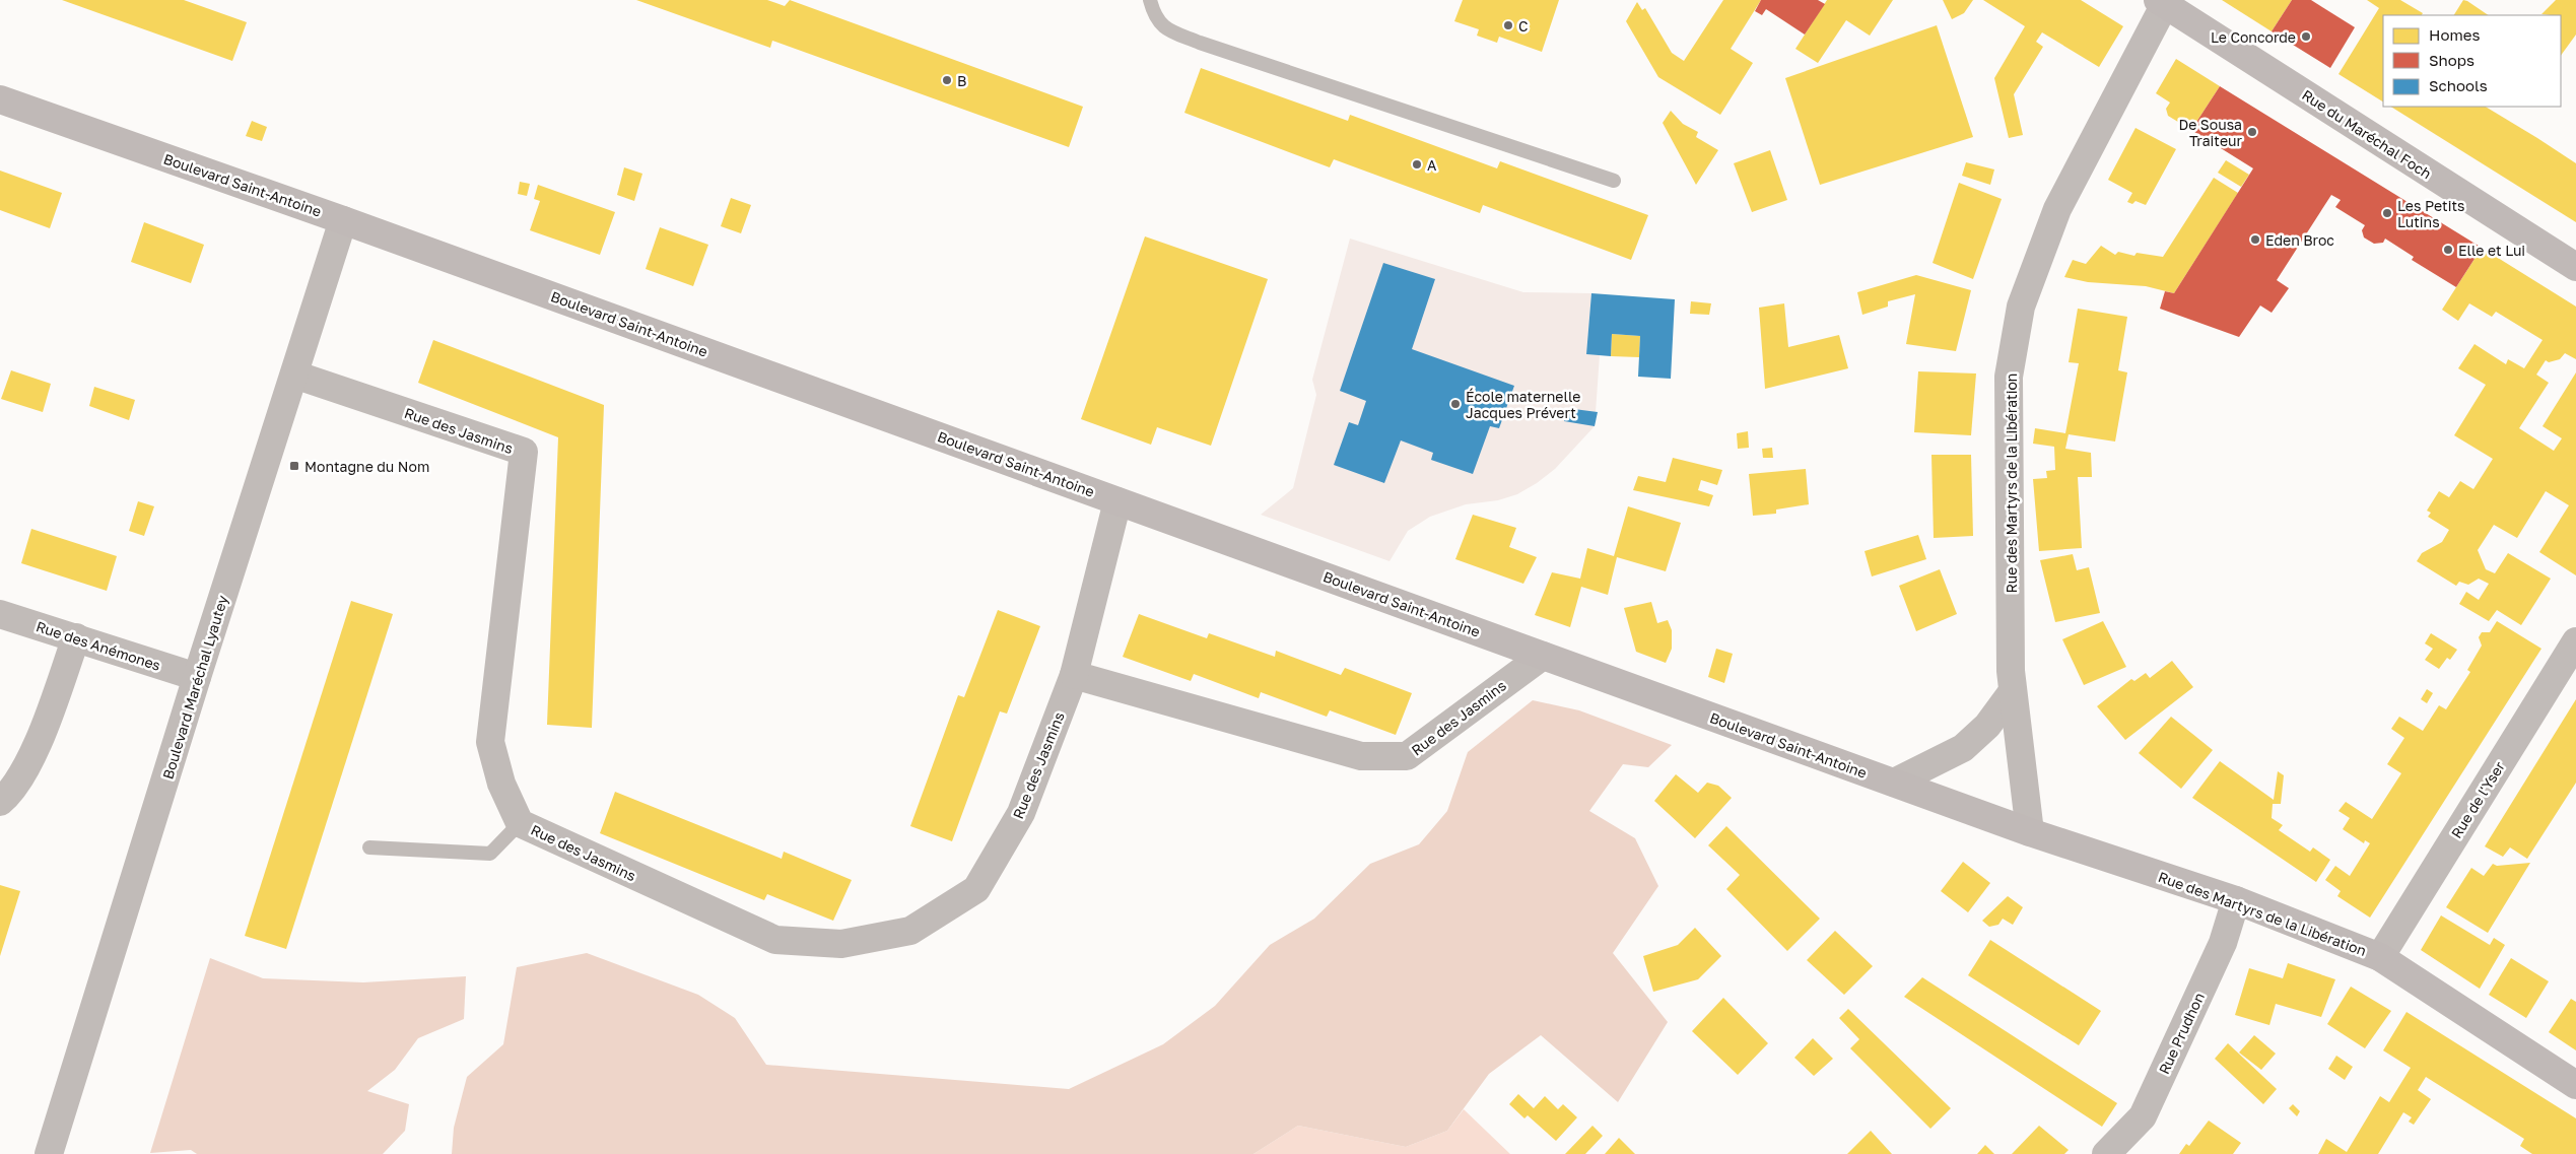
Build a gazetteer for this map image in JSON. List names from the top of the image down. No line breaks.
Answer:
{"streets":{"street":["Rue du Maréchal Foch","Boulevard Saint-Antoine","Rue des Jasmins","Rue des Martyrs de la Libération","Rue des Anémones","Boulevard Maréchal Lyautey","Rue de l'Yser","Rue Prudhon"]},"crossings":[["Rue du Maréchal Foch","Rue des Martyrs de la Libération"],["Boulevard Saint-Antoine","Rue des Jasmins"],["Boulevard Saint-Antoine","Rue des Martyrs de la Libération"],["Boulevard Saint-Antoine","Boulevard Maréchal Lyautey"],["Rue des Jasmins","Boulevard Maréchal Lyautey"],["Rue des Martyrs de la Libération","Rue de l'Yser"],["Rue des Martyrs de la Libération","Rue Prudhon"],["Rue des Anémones","Boulevard Maréchal Lyautey"]],"places":{"other":["C","Le Concorde","B","De Sousa Traiteur","A","Les Petits Lutins","Eden Broc","Elle et Lui","École maternelle Jacques Prévert"],"transit":["Montagne du Nom"]},"legend":["Homes","Shops","Schools"]}
